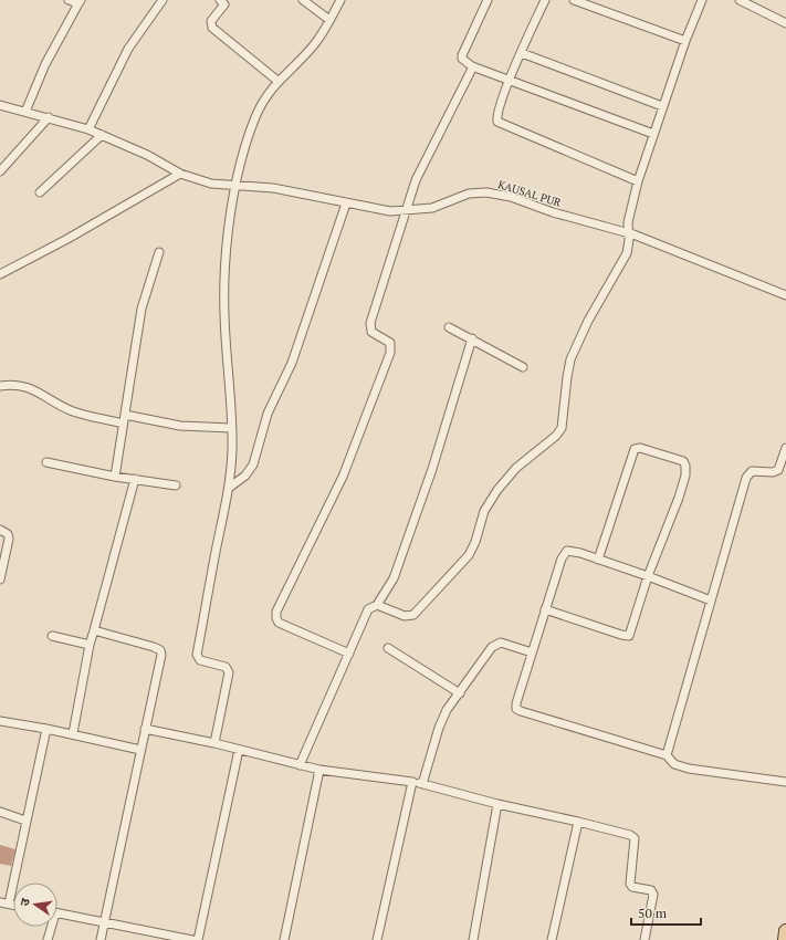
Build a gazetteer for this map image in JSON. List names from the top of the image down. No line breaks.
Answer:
{"streets":{"street":["KAUSAL PUR"]},"scale_bar":"50 m","north":"left"}
